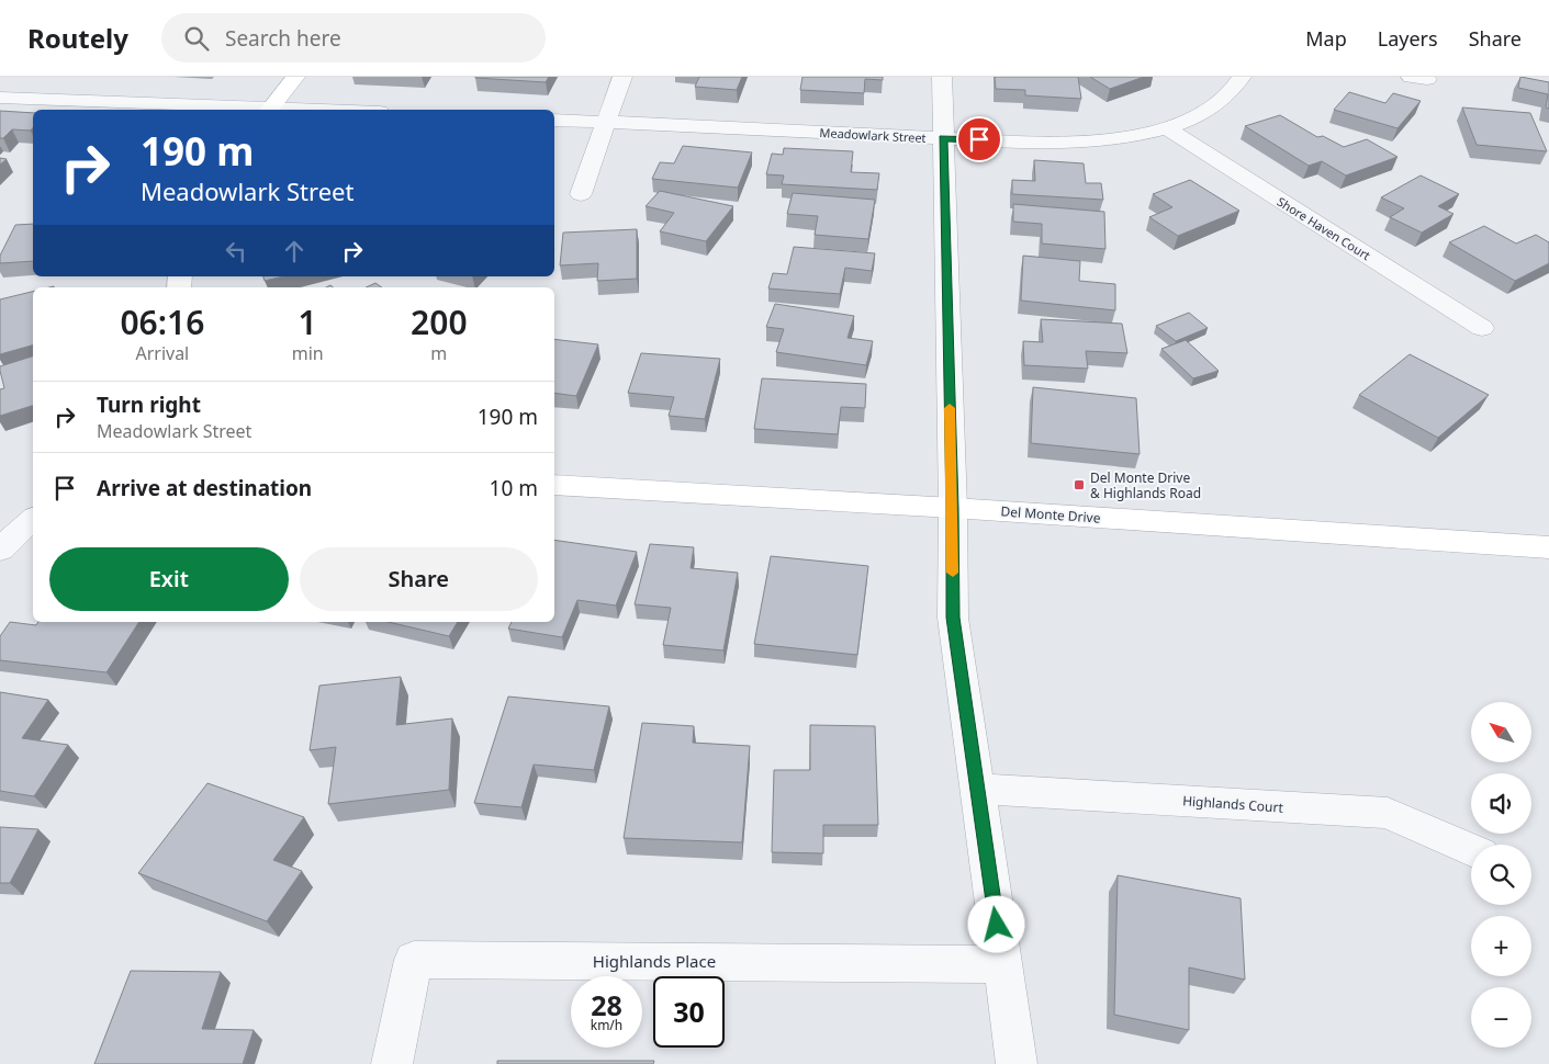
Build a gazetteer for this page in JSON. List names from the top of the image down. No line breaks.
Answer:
{"streets":{"street":["Meadowlark Street","Shore Haven Court","Del Monte Drive","Highlands Court","Highlands Place"]},"crossings":[["Meadowlark Street","Shore Haven Court"]],"places":{"transit":["Del Monte Drive & Highlands Road"]},"north":"top left","page":{"header":"Routely","search":"Search here","nav":["Map","Layers","Share"],"turn":["190 m","Meadowlark Street"],"eta":["06:16","Arrival","1","min","200","m"],"list":[{"name":"Turn right","note":"Meadowlark Street","value":"190 m"},{"name":"Arrive at destination","value":"10 m"}],"buttons":["Exit","Share"],"map_buttons":["+","−"],"speed":"28 km/h","limit":"30"}}
